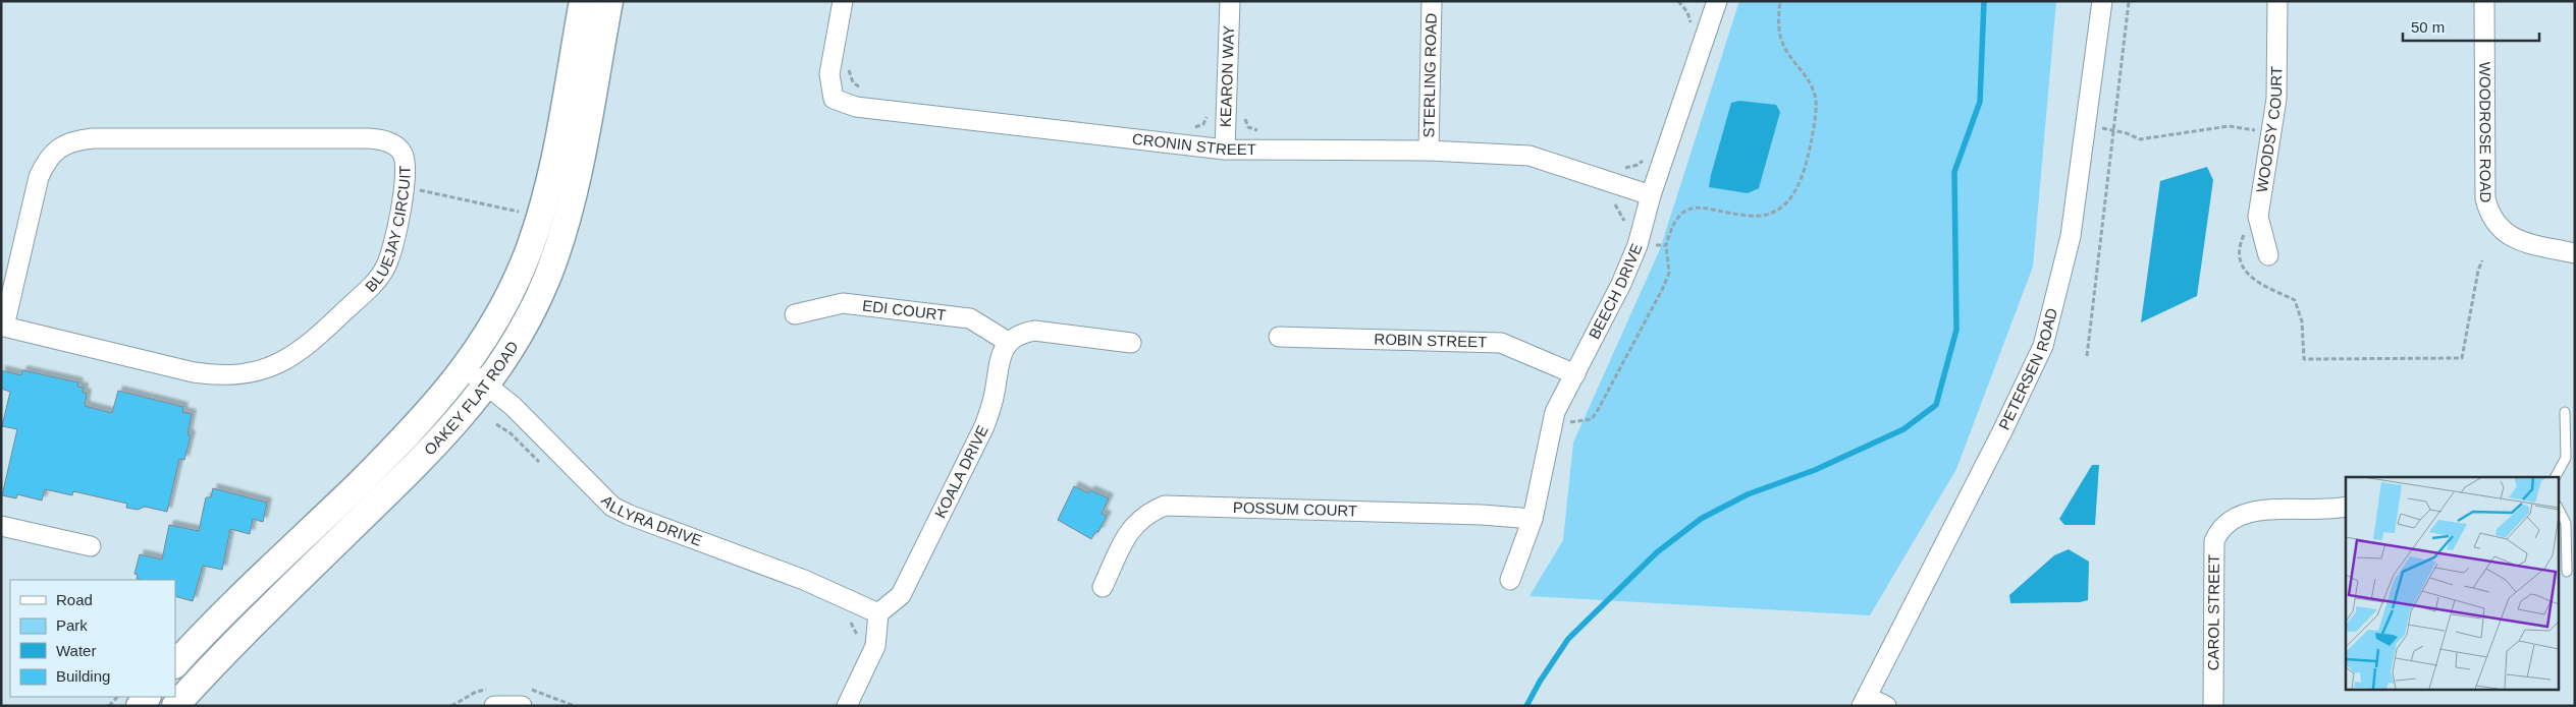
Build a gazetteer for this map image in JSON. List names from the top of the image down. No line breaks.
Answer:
{"streets":{"main road":["OAKEY FLAT ROAD"],"street":["KEARON WAY","STERLING ROAD","WOODSY COURT","WOODROSE ROAD","CRONIN STREET","BLUEJAY CIRCUIT","BEECH DRIVE","EDI COURT","ROBIN STREET","PETERSEN ROAD","KOALA DRIVE","POSSUM COURT","ALLYRA DRIVE","CAROL STREET"]},"crossings":[["KEARON WAY","CRONIN STREET"],["STERLING ROAD","CRONIN STREET"],["CRONIN STREET","BEECH DRIVE"],["BEECH DRIVE","ROBIN STREET"],["BEECH DRIVE","POSSUM COURT"],["EDI COURT","KOALA DRIVE"],["OAKEY FLAT ROAD","ALLYRA DRIVE"],["KOALA DRIVE","ALLYRA DRIVE"]],"legend":["Road","Park","Water","Building"],"scale_bar":"50 m"}
